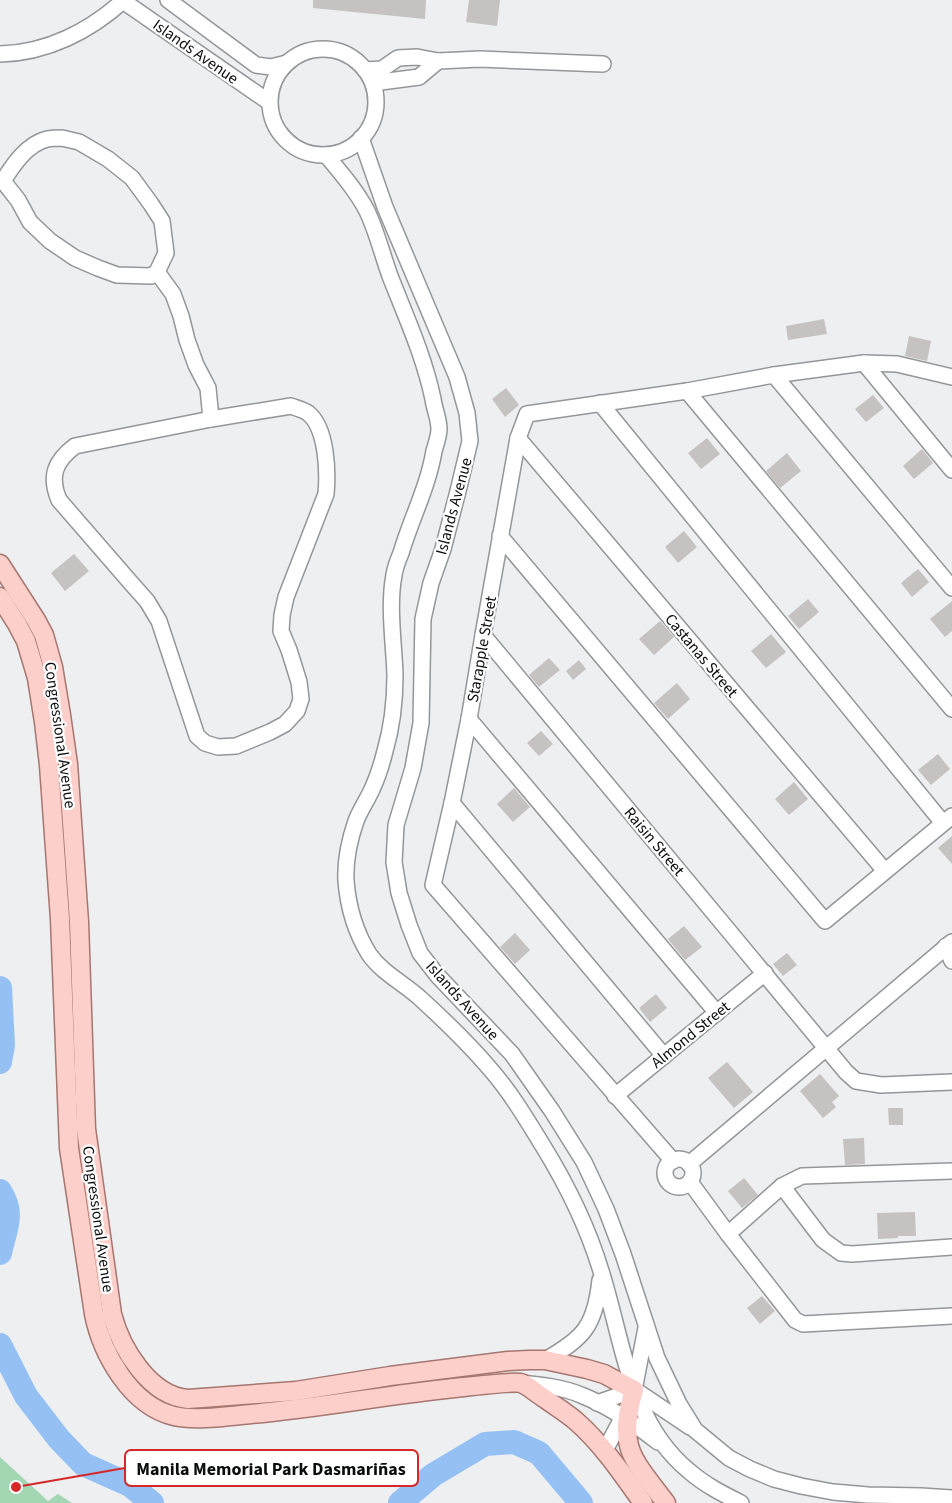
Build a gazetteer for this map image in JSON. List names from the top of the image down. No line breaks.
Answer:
{"streets":{"main road":["Congressional Avenue"],"street":["Islands Avenue","Starapple Street","Castanas Street","Raisin Street","Almond Street"]},"crossings":[["Islands Avenue","Congressional Avenue"],["Starapple Street","Castanas Street"],["Starapple Street","Raisin Street"],["Starapple Street","Almond Street"],["Raisin Street","Almond Street"]],"places":["Manila Memorial Park Dasmariñas"]}
